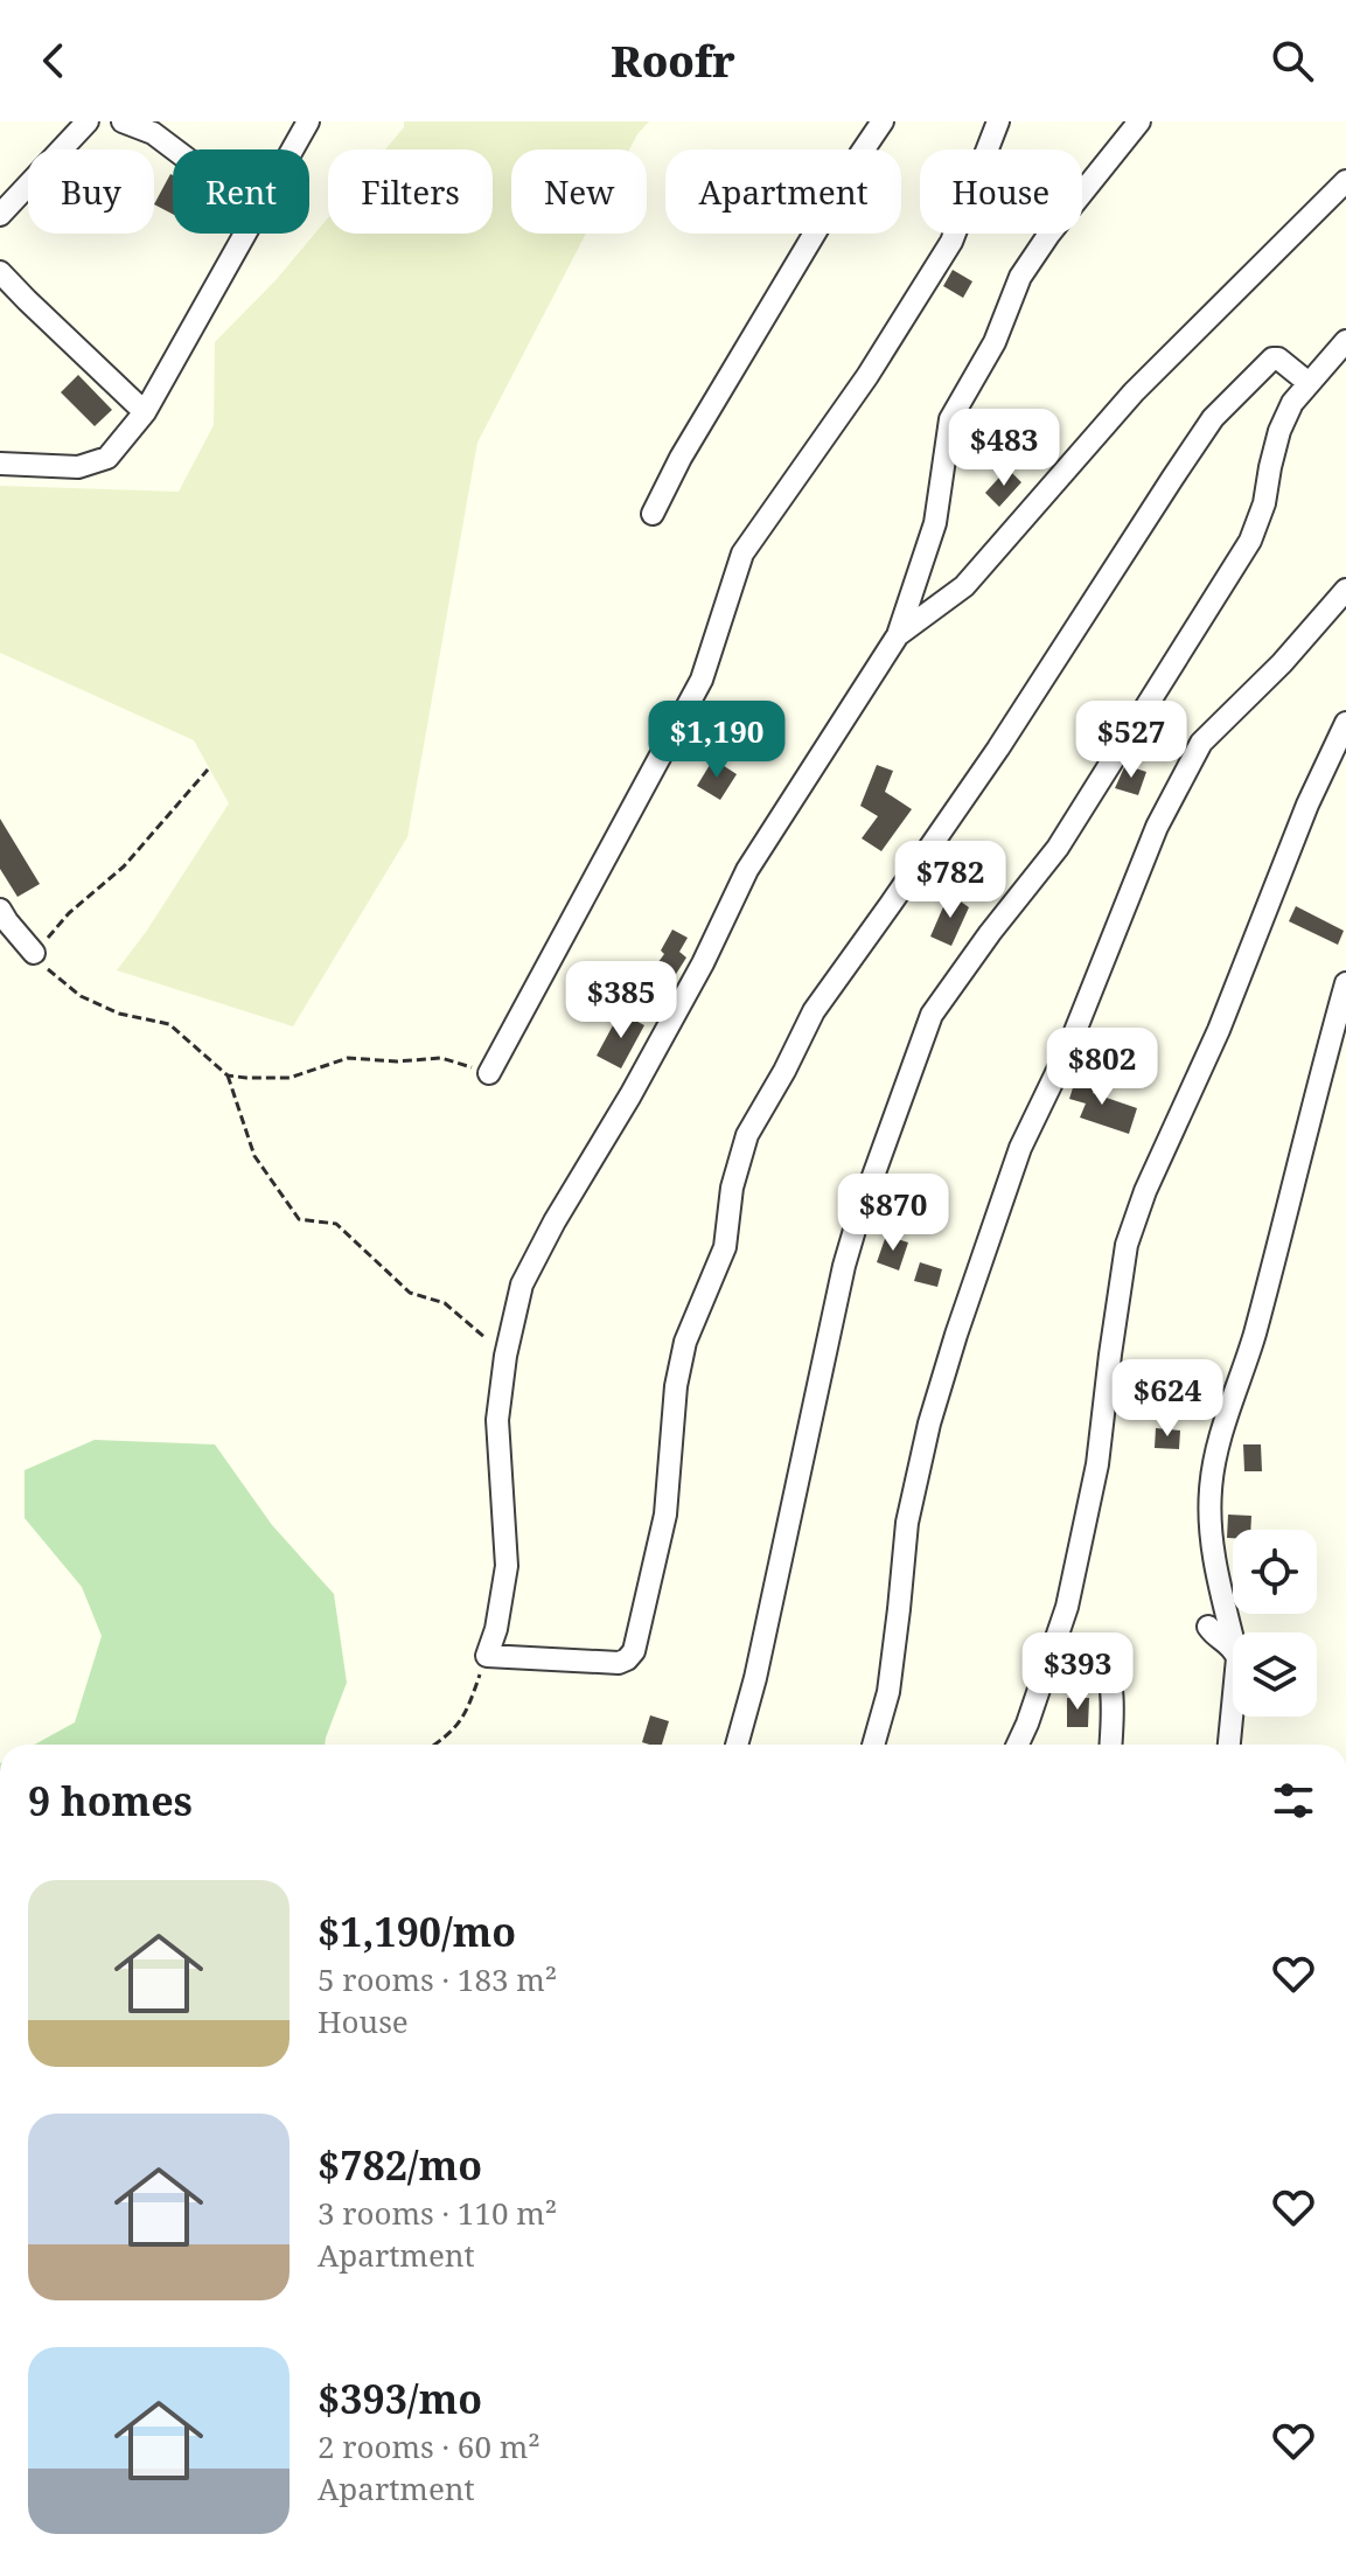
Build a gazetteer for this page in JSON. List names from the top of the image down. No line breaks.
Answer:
{"page":{"header":"Roofr","chip":["Buy","Rent","Filters","New","Apartment","House"],"price":["$483","$1,190","$527","$782","$385","$802","$870","$624","$393"],"heading":"9 homes","list":[{"name":"$1,190/mo","note":"5 rooms · 183 m² · House"},{"name":"$782/mo","note":"3 rooms · 110 m² · Apartment"},{"name":"$393/mo","note":"2 rooms · 60 m² · Apartment"}]}}
